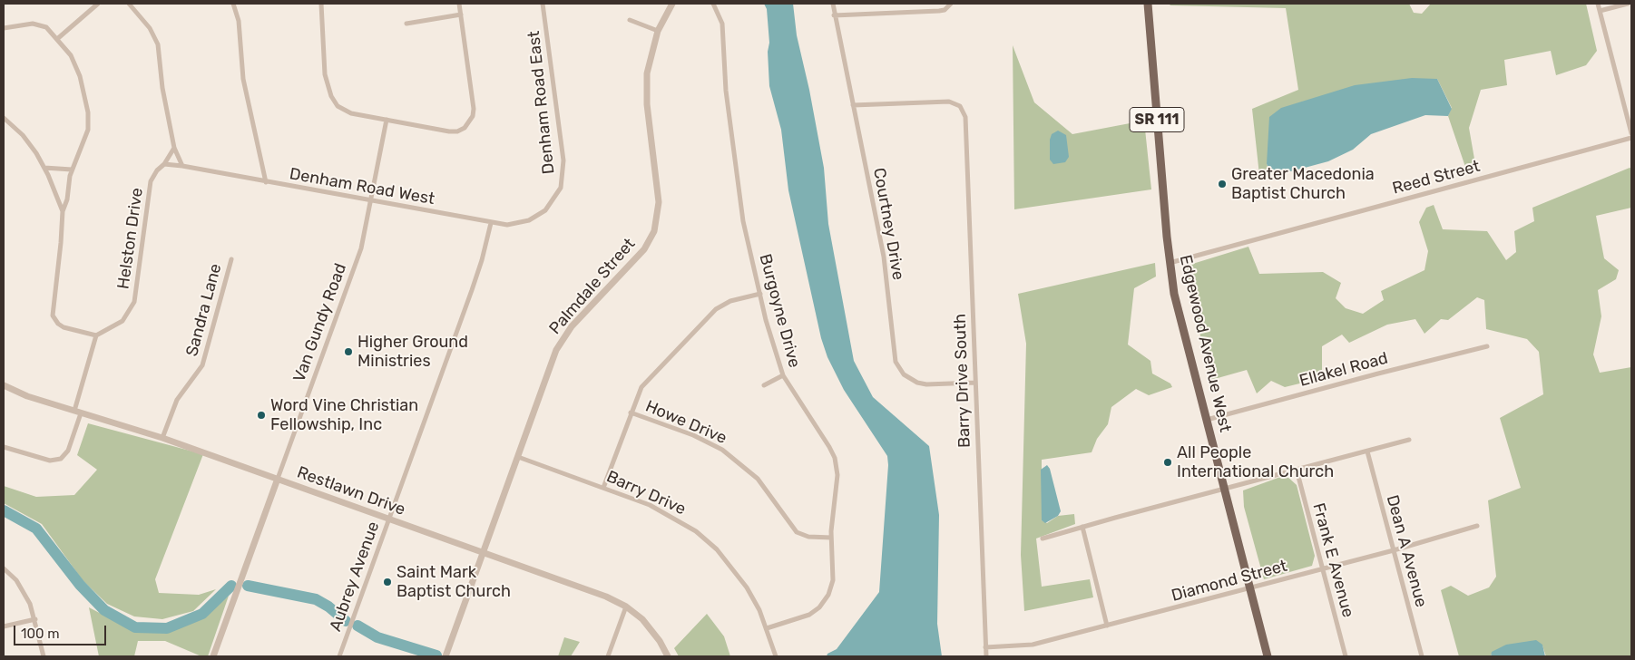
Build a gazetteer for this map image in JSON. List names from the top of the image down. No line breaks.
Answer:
{"streets":{"main road":["SR 111","Edgewood Avenue West"],"street":["Denham Road East","Reed Street","Denham Road West","Courtney Drive","Helston Drive","Palmdale Street","Sandra Lane","Burgoyne Drive","Van Gundy Road","Ellakel Road","Barry Drive South","Howe Drive","Restlawn Drive","Barry Drive","Dean A Avenue","Frank E Avenue","Aubrey Avenue","Diamond Street"]},"crossings":[["Denham Road East","Denham Road West"],["Reed Street","Edgewood Avenue West"],["Denham Road West","Van Gundy Road"],["Denham Road West","Aubrey Avenue"],["Courtney Drive","Barry Drive South"],["Palmdale Street","Restlawn Drive"],["Palmdale Street","Barry Drive"],["Sandra Lane","Restlawn Drive"],["Burgoyne Drive","Howe Drive"],["Burgoyne Drive","Barry Drive"],["Van Gundy Road","Restlawn Drive"],["Edgewood Avenue West","Ellakel Road"],["Edgewood Avenue West","Diamond Street"],["Barry Drive South","Diamond Street"],["Restlawn Drive","Aubrey Avenue"],["Dean A Avenue","Diamond Street"],["Frank E Avenue","Diamond Street"]],"places":["Greater Macedonia Baptist Church","Higher Ground Ministries","Word Vine Christian Fellowship, Inc","All People International Church","Saint Mark Baptist Church"],"scale_bar":"100 m"}
